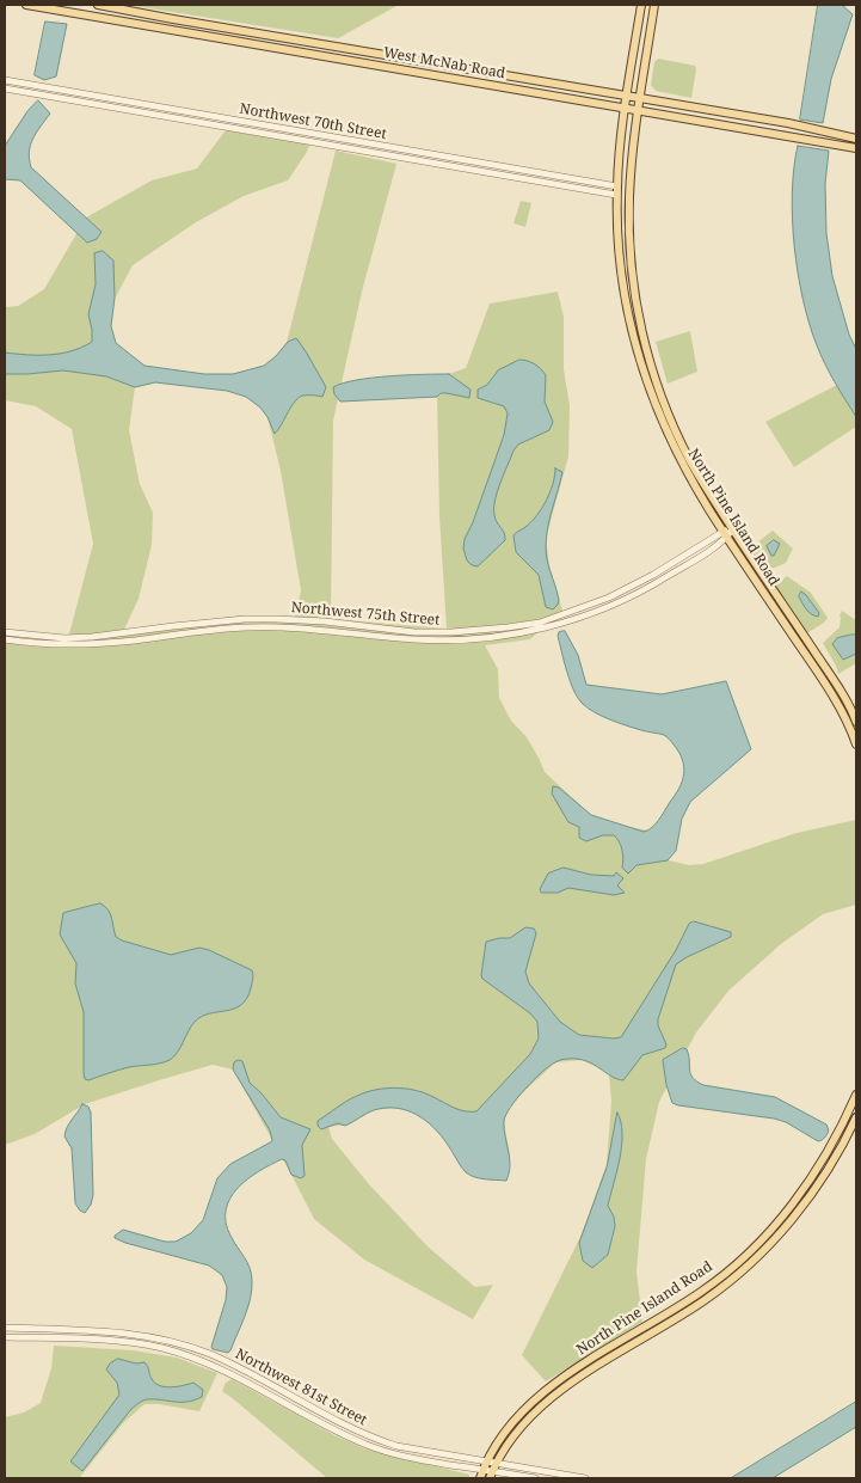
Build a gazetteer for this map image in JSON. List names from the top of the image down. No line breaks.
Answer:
{"streets":{"main road":["West McNab Road","North Pine Island Road"],"street":["Northwest 70th Street","Northwest 75th Street","Northwest 81st Street"]},"crossings":[["West McNab Road","North Pine Island Road"],["Northwest 70th Street","North Pine Island Road"],["North Pine Island Road","Northwest 75th Street"],["North Pine Island Road","Northwest 81st Street"]]}
